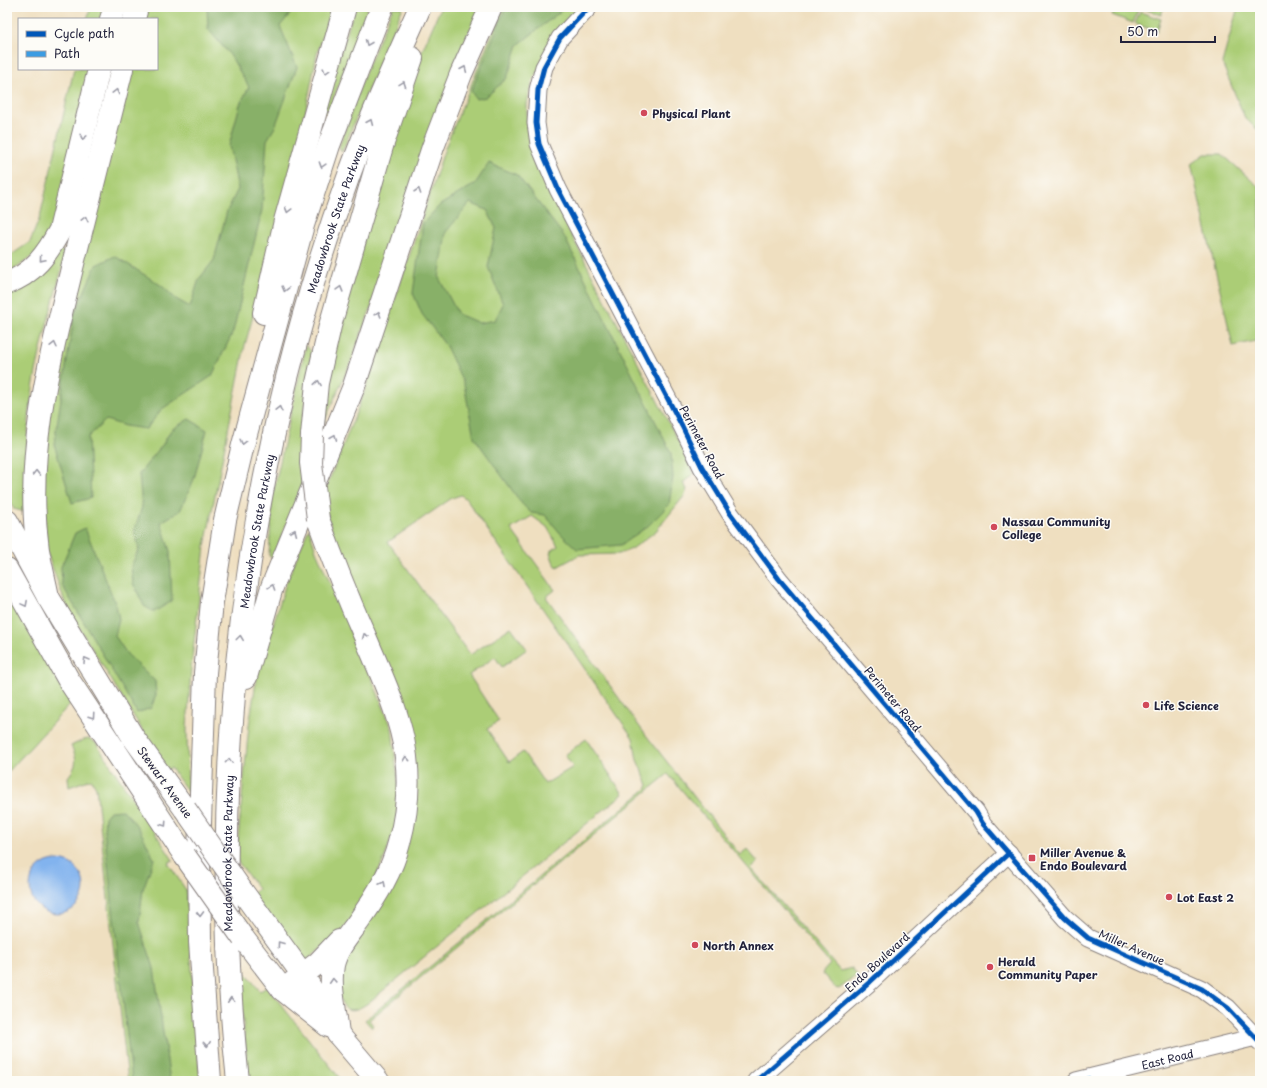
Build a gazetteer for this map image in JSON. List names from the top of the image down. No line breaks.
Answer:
{"streets":{"main road":["Meadowbrook State Parkway","Stewart Avenue"],"street":["Perimeter Road","Miller Avenue","Endo Boulevard","East Road"]},"crossings":[["Perimeter Road","Miller Avenue"],["Perimeter Road","Endo Boulevard"],["Miller Avenue","Endo Boulevard"],["Miller Avenue","East Road"]],"places":{"other":["Physical Plant","Nassau Community College","Life Science","Lot East 2","North Annex","Herald Community Paper"],"transit":["Miller Avenue & Endo Boulevard"]},"legend":["Cycle path","Path"],"scale_bar":"50 m"}
